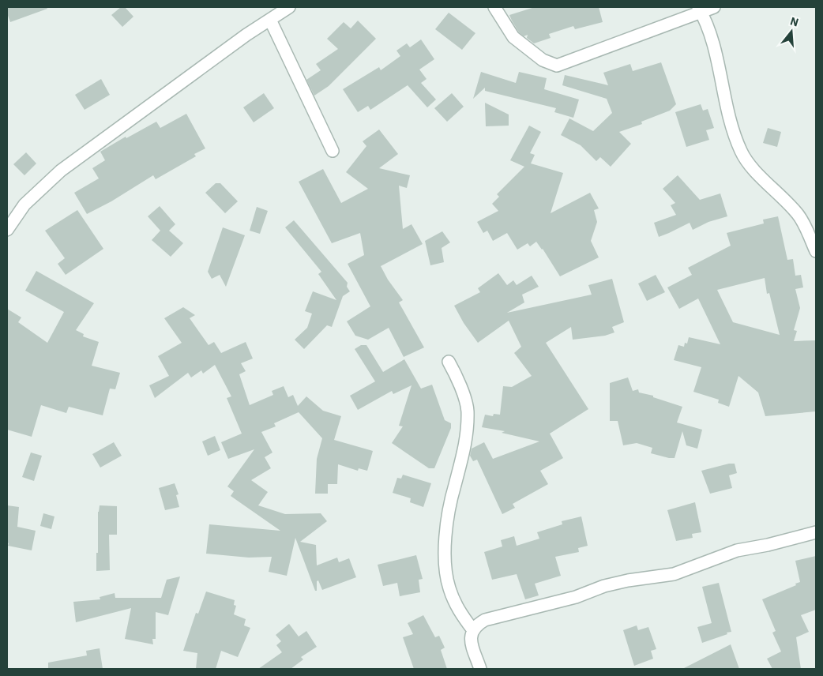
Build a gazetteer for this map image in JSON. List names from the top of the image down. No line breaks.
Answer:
{"north":"top"}
